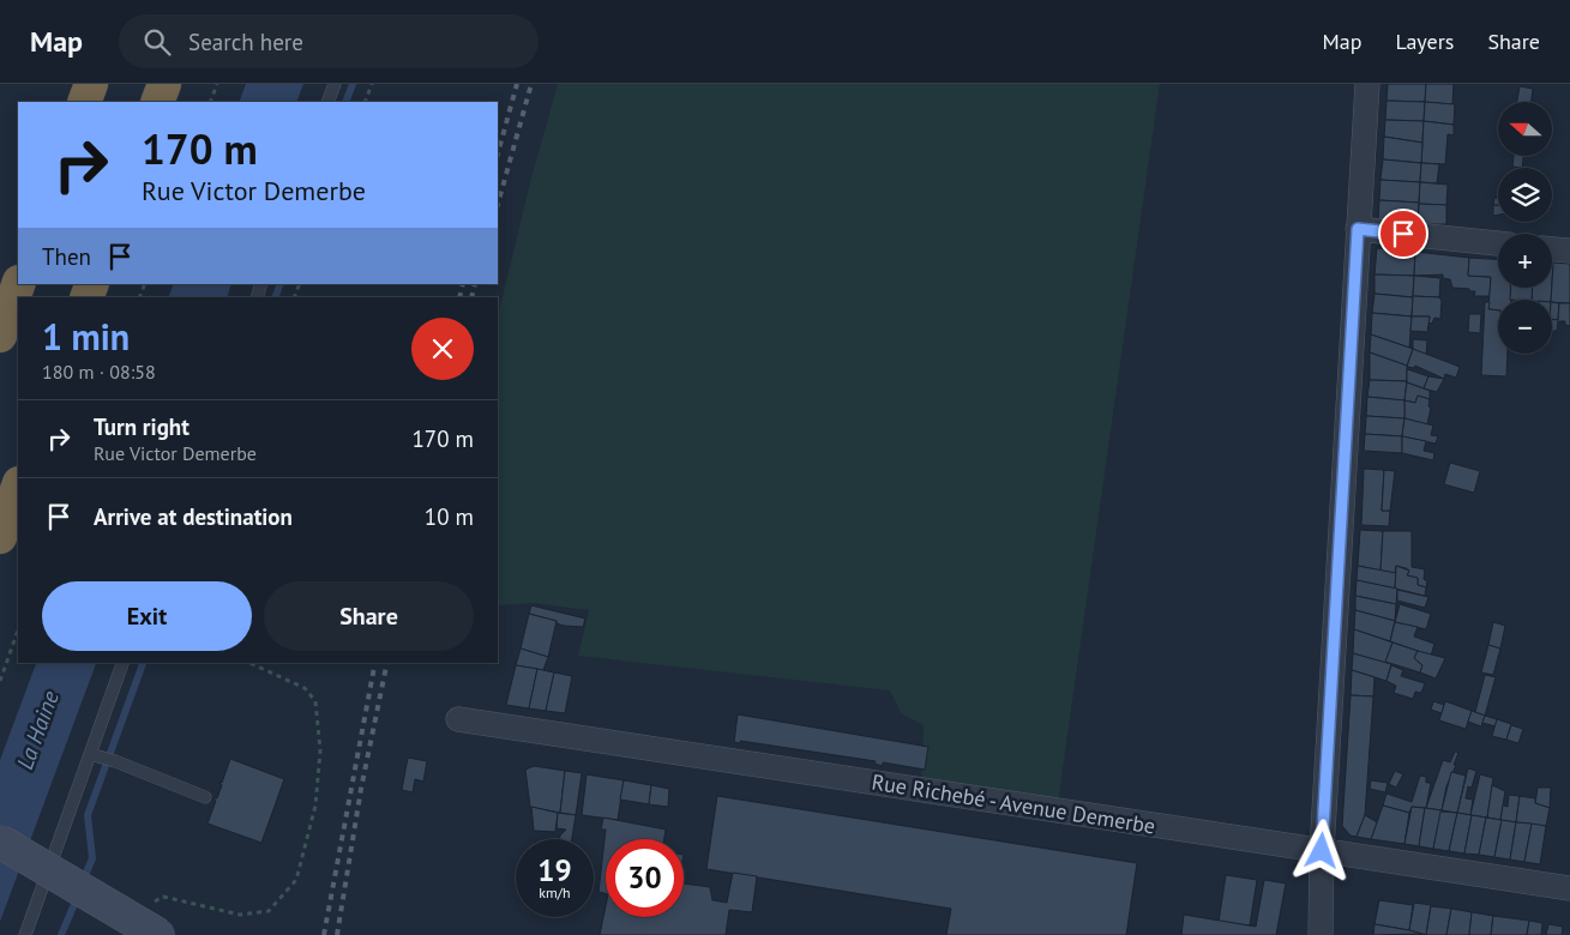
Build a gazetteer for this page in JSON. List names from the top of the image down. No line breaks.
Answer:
{"streets":{"street":["Rue Richebé - Avenue Demerbe"]},"water":["La Haine"],"north":"left","page":{"header":"Map","search":"Search here","nav":["Map","Layers","Share"],"map_buttons":["+","−"],"turn":["170 m","Rue Victor Demerbe"],"then":"Then","heading":["1 min","180 m · 08:58"],"list":[{"name":"Turn right","note":"Rue Victor Demerbe","value":"170 m"},{"name":"Arrive at destination","value":"10 m"}],"buttons":["Exit","Share"],"speed":"19 km/h","limit":"30"}}
